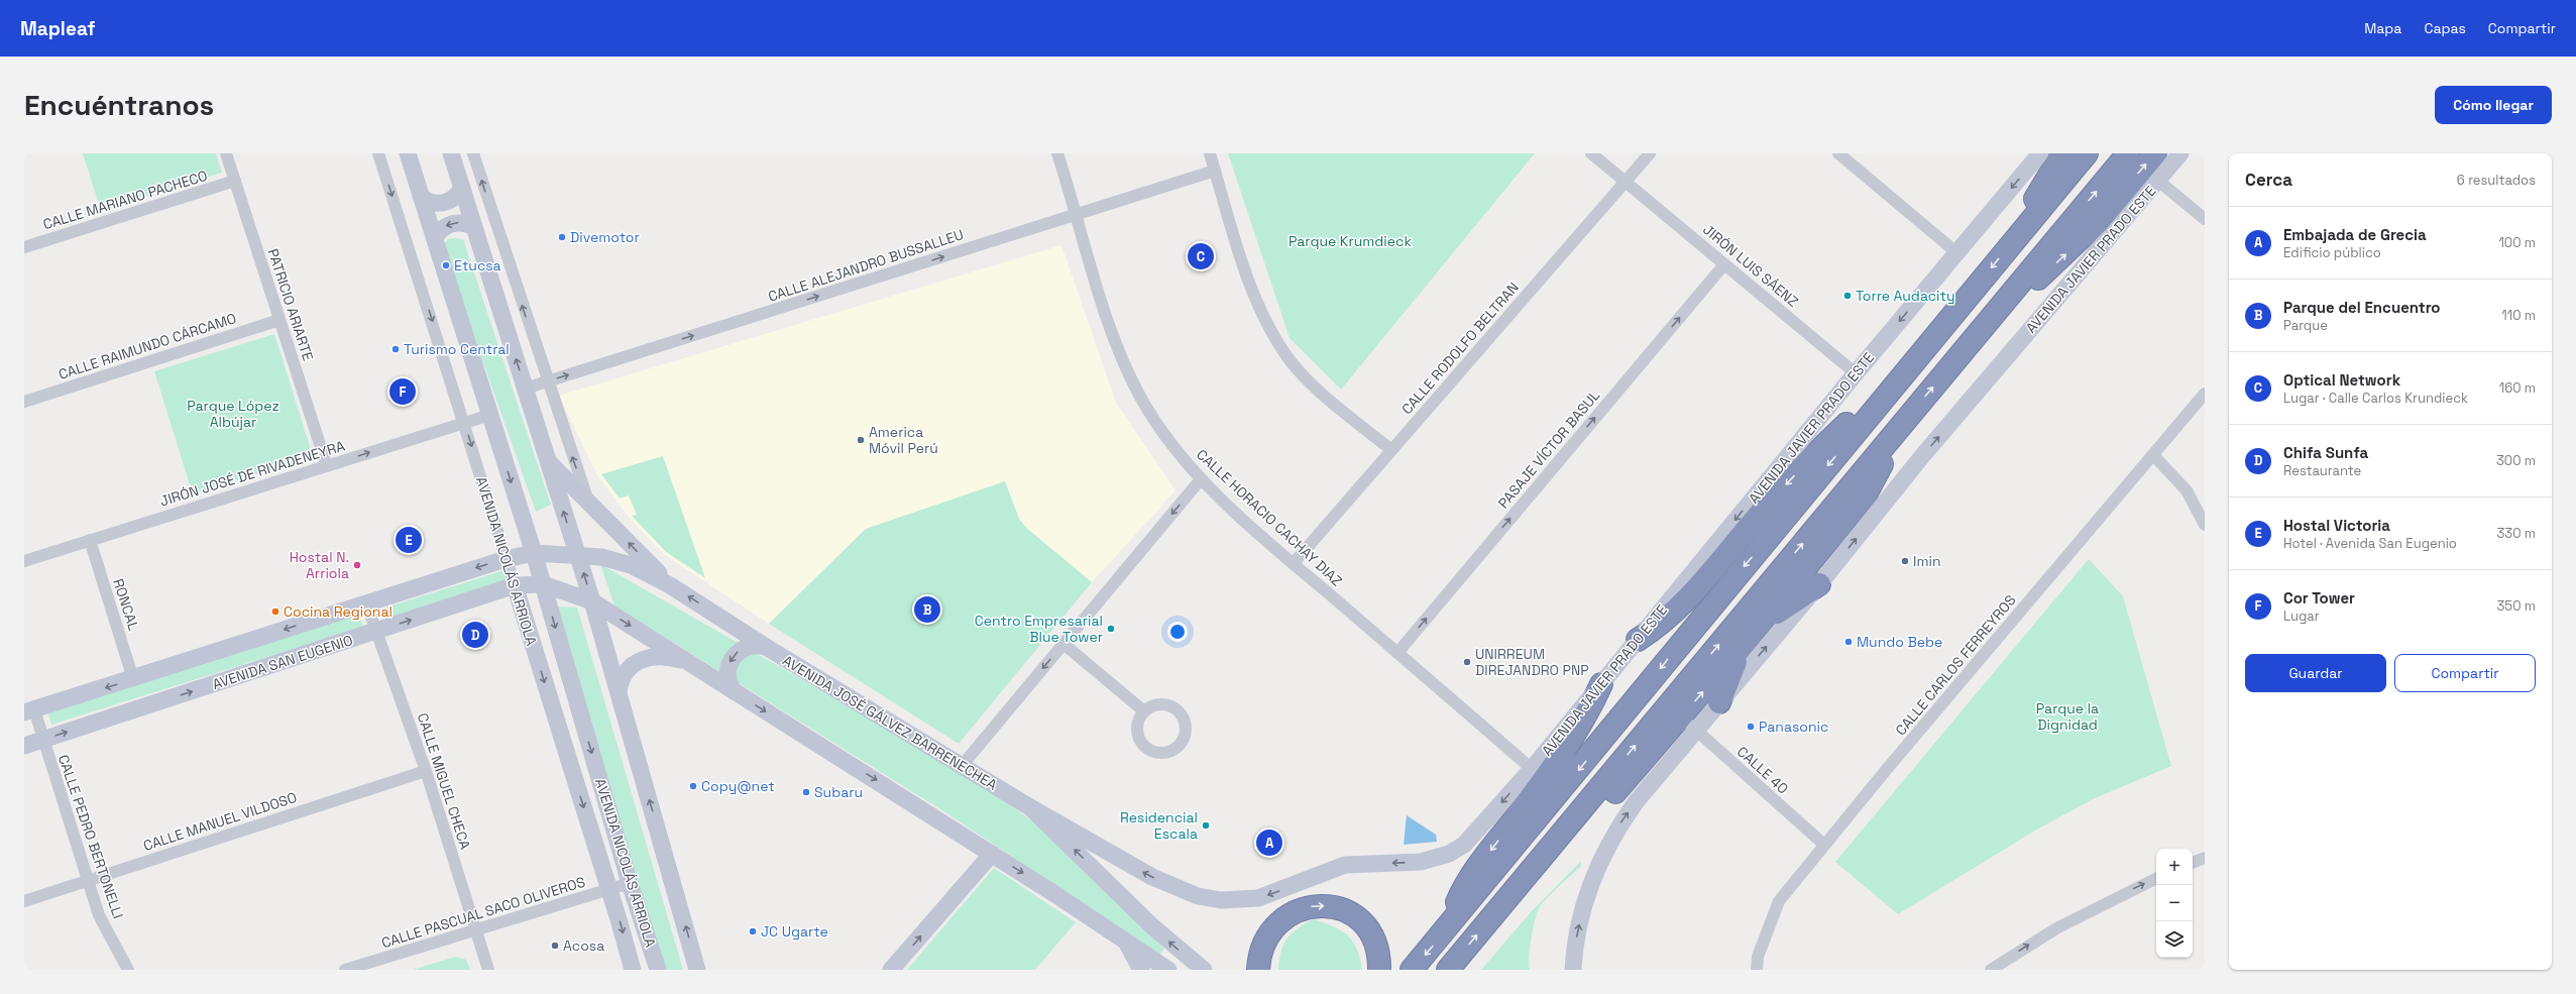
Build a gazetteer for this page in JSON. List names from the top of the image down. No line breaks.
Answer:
{"streets":{"main road":["AVENIDA JAVIER PRADO ESTE","AVENIDA NICOLÁS ARRIOLA","AVENIDA SAN EUGENIO","AVENIDA JOSÉ GÁLVEZ BARRENECHEA"],"street":["CALLE MARIANO PACHECO","CALLE ALEJANDRO BUSSALLEU","JIRÓN LUIS SÁENZ","PATRICIO ARIARTE","CALLE RAIMUNDO CÁRCAMO","CALLE RODOLFO BELTRAN","PASAJE VÍCTOR BASUL","JIRÓN JOSÉ DE RIVADENEYRA","CALLE HORACIO CACHAY DIAZ","RONCAL","CALLE CARLOS FERREYROS","CALLE 40","CALLE MIGUEL CHECA","CALLE MANUEL VILDOSO","CALLE PEDRO BERTONELLI","CALLE PASCUAL SACO OLIVEROS"]},"crossings":[["CALLE MARIANO PACHECO","PATRICIO ARIARTE"],["AVENIDA JAVIER PRADO ESTE","JIRÓN LUIS SÁENZ"],["AVENIDA JAVIER PRADO ESTE","CALLE HORACIO CACHAY DIAZ"],["AVENIDA JAVIER PRADO ESTE","AVENIDA JOSÉ GÁLVEZ BARRENECHEA"],["AVENIDA JAVIER PRADO ESTE","CALLE 40"],["CALLE ALEJANDRO BUSSALLEU","CALLE HORACIO CACHAY DIAZ"],["JIRÓN LUIS SÁENZ","CALLE RODOLFO BELTRAN"],["JIRÓN LUIS SÁENZ","PASAJE VÍCTOR BASUL"],["PATRICIO ARIARTE","CALLE RAIMUNDO CÁRCAMO"],["PATRICIO ARIARTE","JIRÓN JOSÉ DE RIVADENEYRA"],["CALLE RODOLFO BELTRAN","CALLE HORACIO CACHAY DIAZ"],["PASAJE VÍCTOR BASUL","CALLE HORACIO CACHAY DIAZ"],["JIRÓN JOSÉ DE RIVADENEYRA","AVENIDA NICOLÁS ARRIOLA"],["JIRÓN JOSÉ DE RIVADENEYRA","RONCAL"],["AVENIDA NICOLÁS ARRIOLA","AVENIDA SAN EUGENIO"],["AVENIDA NICOLÁS ARRIOLA","AVENIDA JOSÉ GÁLVEZ BARRENECHEA"],["AVENIDA NICOLÁS ARRIOLA","CALLE PASCUAL SACO OLIVEROS"],["AVENIDA SAN EUGENIO","CALLE MIGUEL CHECA"],["AVENIDA SAN EUGENIO","CALLE PEDRO BERTONELLI"],["CALLE CARLOS FERREYROS","CALLE 40"],["CALLE MIGUEL CHECA","CALLE MANUEL VILDOSO"],["CALLE MIGUEL CHECA","CALLE PASCUAL SACO OLIVEROS"],["CALLE MANUEL VILDOSO","CALLE PEDRO BERTONELLI"]],"one_way":["CALLE ALEJANDRO BUSSALLEU","PASAJE VÍCTOR BASUL","AVENIDA NICOLÁS ARRIOLA"],"parks":["Parque Krumdieck","Parque López Albújar","Parque la Dignidad"],"places":["Divemotor","Etucsa","Torre Audacity","Turismo Central","America Móvil Perú","Imin","Hostal N. Arriola","Cocina Regional","Centro Empresarial Blue Tower","Mundo Bebe","UNIRREUM DIREJANDRO PNP","Panasonic","Copy@net","Subaru","Residencial Escala","JC Ugarte","Acosa"],"page":{"header":"Mapleaf","nav":["Mapa","Capas","Compartir"],"buttons":["Cómo llegar",["Guardar","Compartir"]],"title":"Encuéntranos","heading":["Cerca","6 resultados"],"list":[{"mark":"A","name":"Embajada de Grecia","note":"Edificio público","value":"100 m"},{"mark":"B","name":"Parque del Encuentro","note":"Parque","value":"110 m"},{"mark":"C","name":"Optical Network","note":"Lugar · Calle Carlos Krundieck","value":"160 m"},{"mark":"D","name":"Chifa Sunfa","note":"Restaurante","value":"300 m"},{"mark":"E","name":"Hostal Victoria","note":"Hotel · Avenida San Eugenio","value":"330 m"},{"mark":"F","name":"Cor Tower","note":"Lugar","value":"350 m"}],"pins":["C","F","E","B","D","A"],"map_buttons":["+","−"]}}
